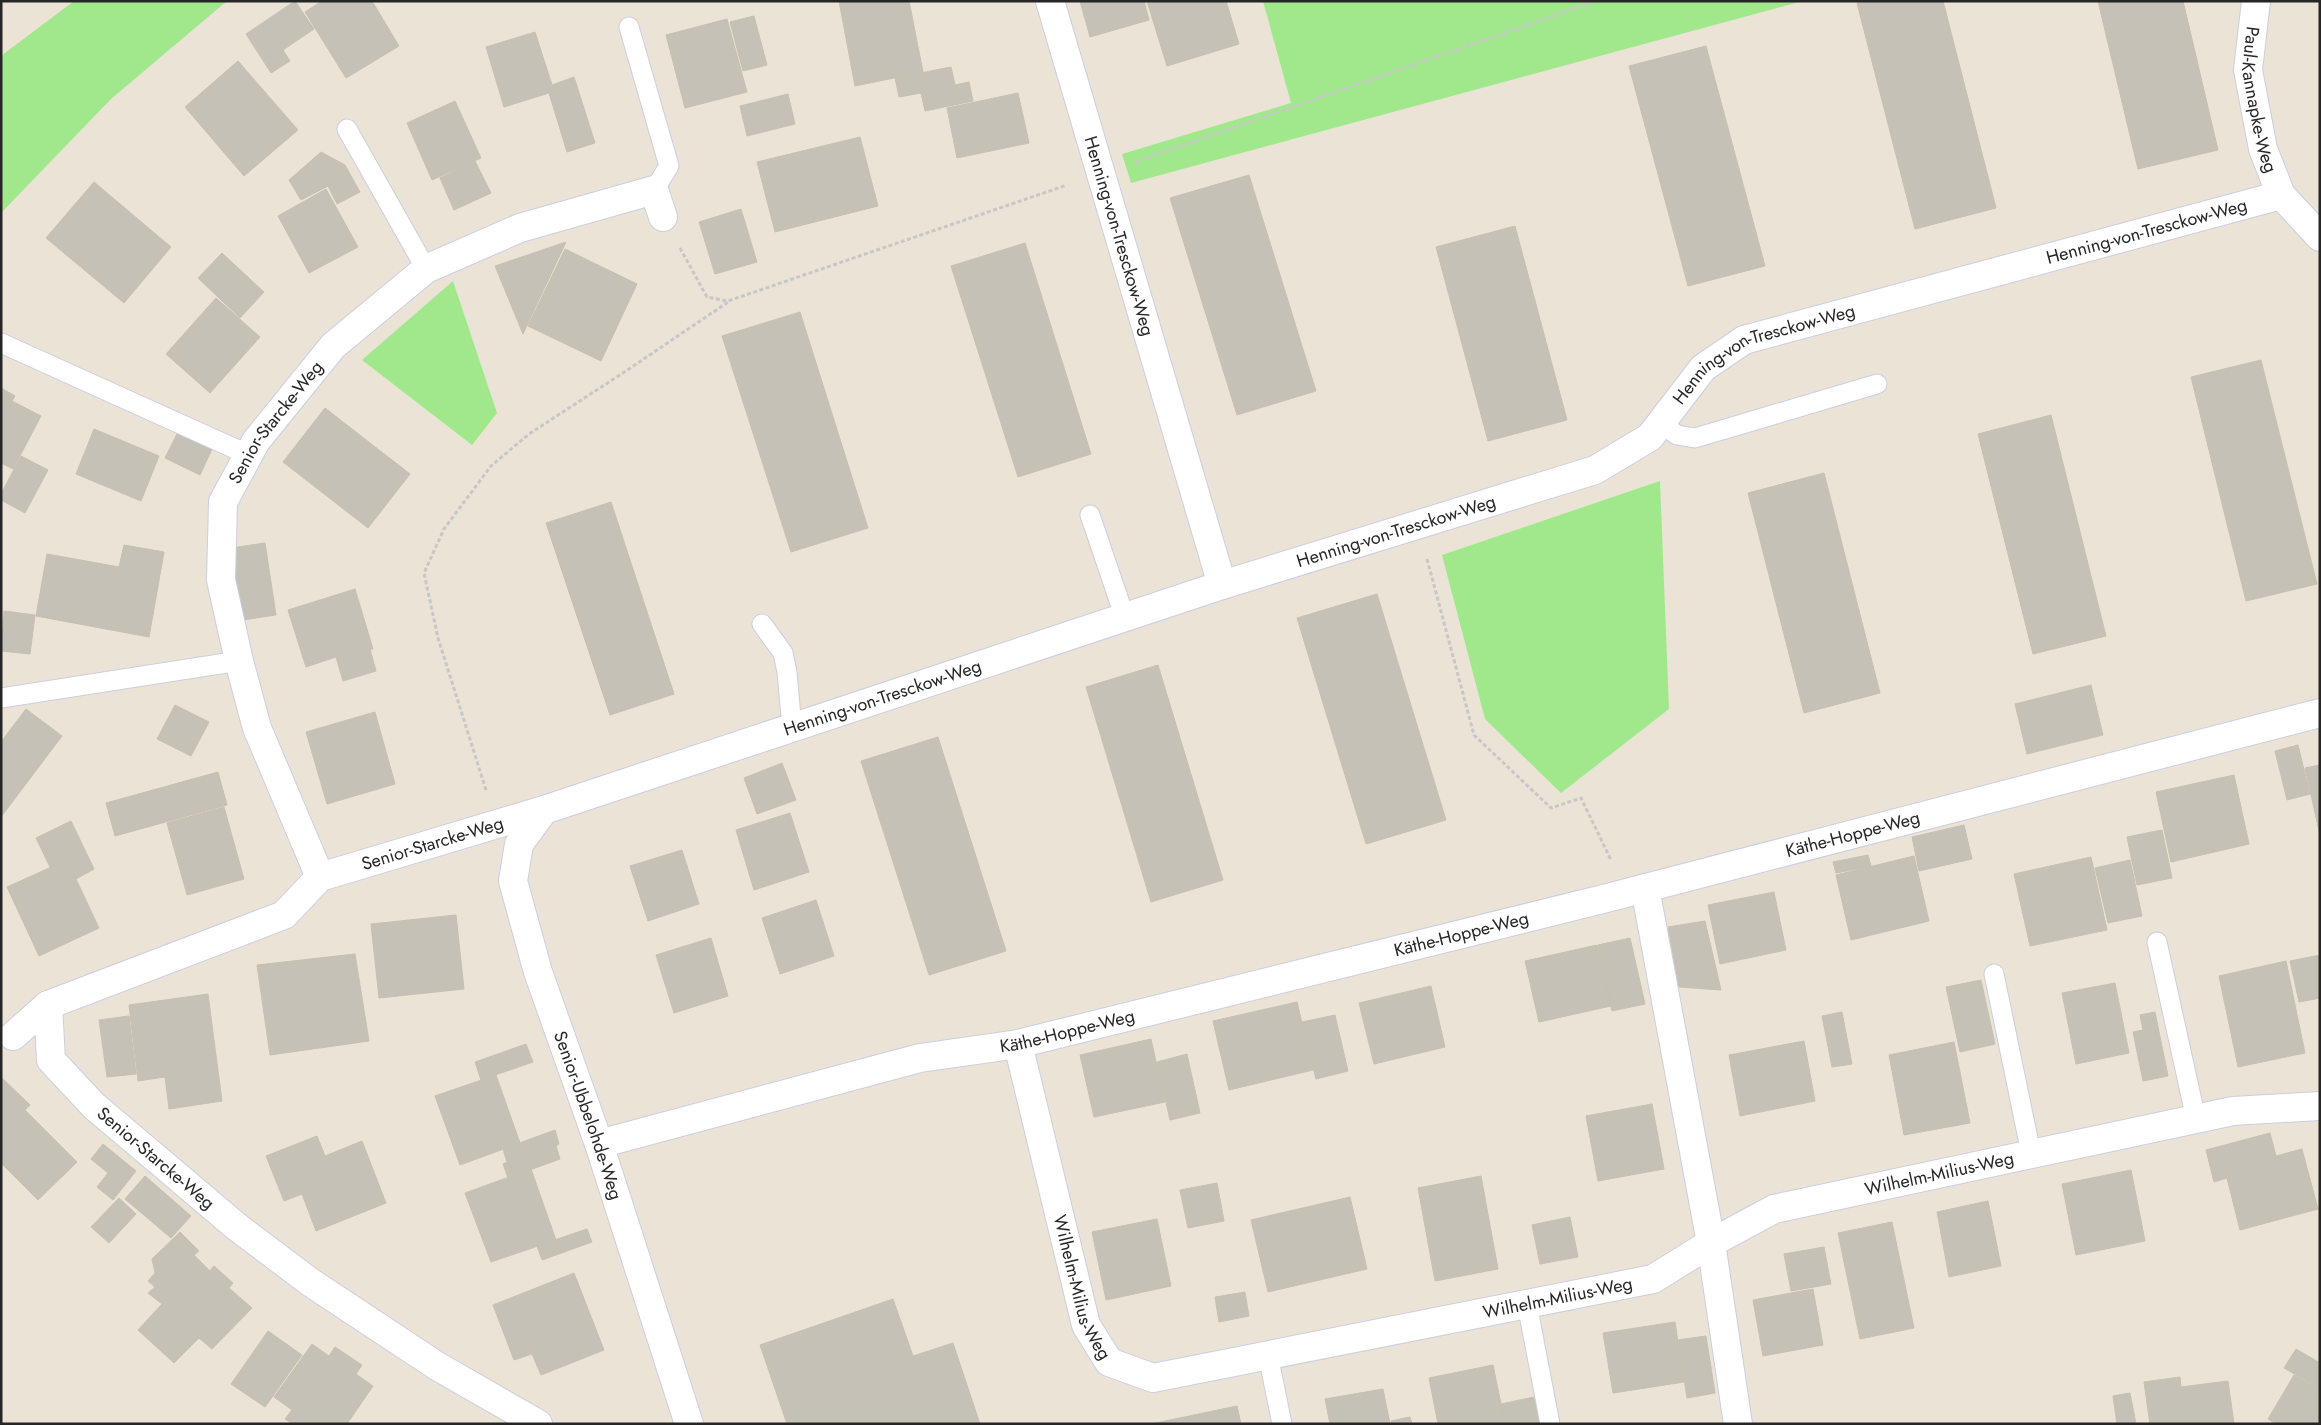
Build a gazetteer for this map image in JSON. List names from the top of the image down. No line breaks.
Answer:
{"streets":{"street":["Paul-Kannapke-Weg","Henning-von-Tresckow-Weg","Senior-Starcke-Weg","Käthe-Hoppe-Weg","Senior-Ubbelohde-Weg","Wilhelm-Milius-Weg"]},"crossings":[["Paul-Kannapke-Weg","Henning-von-Tresckow-Weg"],["Henning-von-Tresckow-Weg","Senior-Starcke-Weg"],["Henning-von-Tresckow-Weg","Senior-Ubbelohde-Weg"],["Senior-Starcke-Weg","Senior-Ubbelohde-Weg"],["Käthe-Hoppe-Weg","Senior-Ubbelohde-Weg"],["Käthe-Hoppe-Weg","Wilhelm-Milius-Weg"]]}
